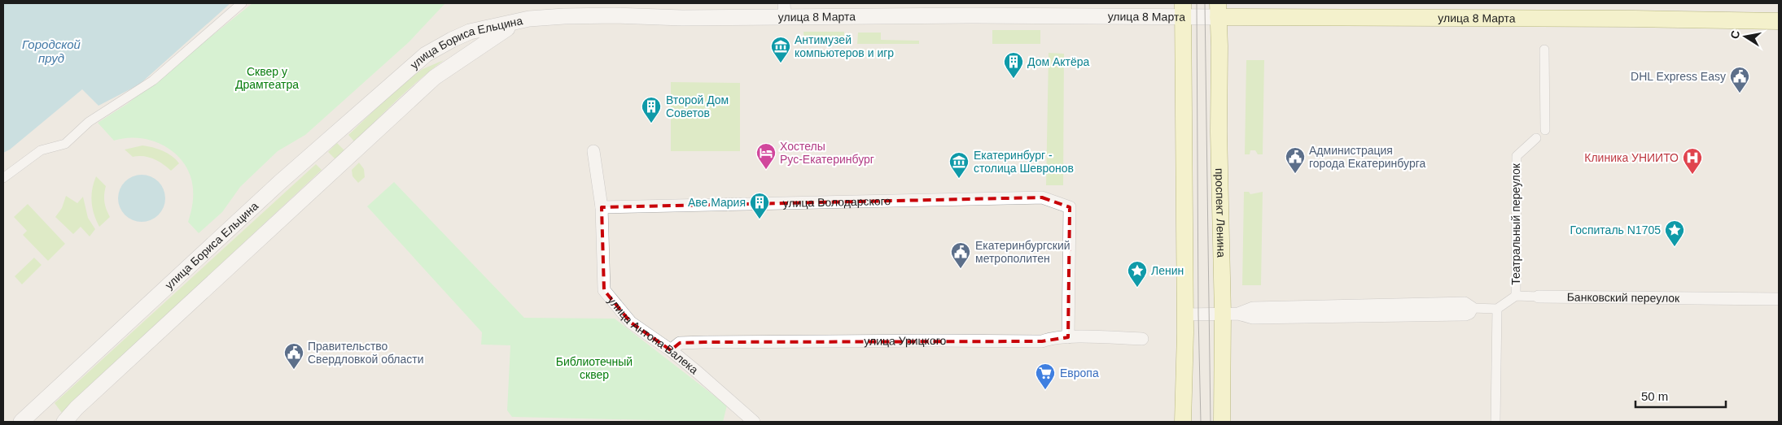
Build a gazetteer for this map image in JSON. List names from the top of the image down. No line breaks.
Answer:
{"streets":{"main road":["улица 8 Марта","проспект Ленина"],"street":["улица Бориса Ельцина","улица Володарского","Театральный переулок","Банковский переулок","улица Антона Валека","улица Урицкого"]},"crossings":[["улица 8 Марта","улица Бориса Ельцина"],["улица 8 Марта","проспект Ленина"],["улица Володарского","улица Антона Валека"],["улица Володарского","улица Урицкого"],["Театральный переулок","Банковский переулок"],["улица Антона Валека","улица Урицкого"]],"water":["Городской пруд"],"parks":["Сквер у Драмтеатра","Библиотечный сквер"],"places":{"museum":["Антимузей компьютеров и игр","Екатеринбург - столица Шевронов"],"building":["Дом Актёра","Второй Дом Советов","Аве Мария"],"public building":["DHL Express Easy","Администрация города Екатеринбурга","Екатеринбургский метрополитен","Правительство Свердловкой области"],"hotel":["Хостелы Рус-Екатеринбург"],"hospital":["Клиника УНИИТО"],"place":["Госпиталь N1705","Ленин"],"supermarket":["Европа"]},"scale_bar":"50 m","north":"left"}
